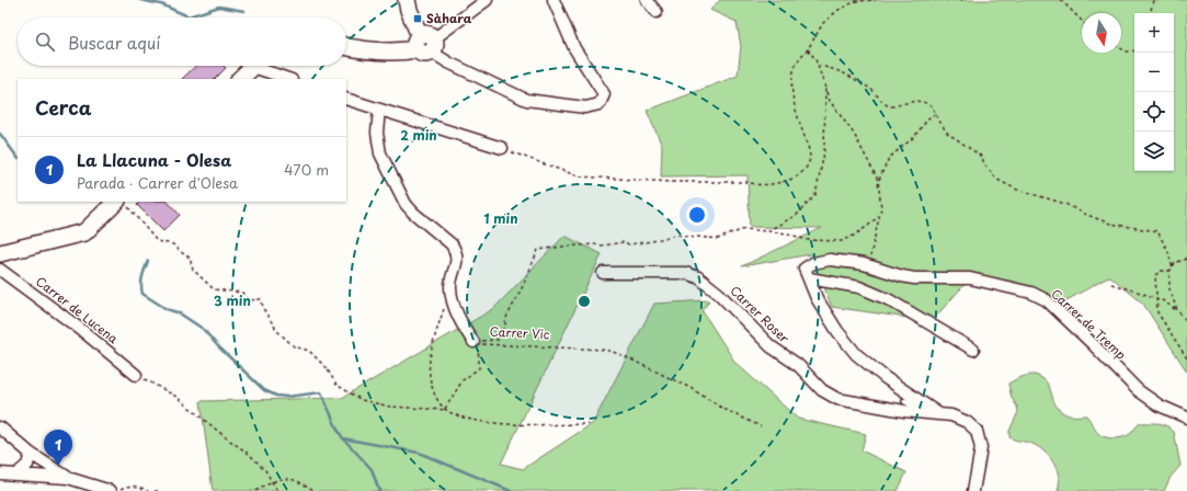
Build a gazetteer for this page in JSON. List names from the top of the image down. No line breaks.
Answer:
{"streets":{"street":["Carrer de Lucena","Carrer Roser","Carrer de Tremp","Carrer Vic"]},"places":{"transit":["Sàhara"]},"north":"bottom","page":{"map_buttons":["+","−"],"search":"Buscar aquí","heading":"Cerca","list":[{"mark":"1","name":"La Llacuna - Olesa","note":"Parada · Carrer d'Olesa","value":"470 m"}],"pins":"1"},"rings":["2 min","1 min","3 min"]}
